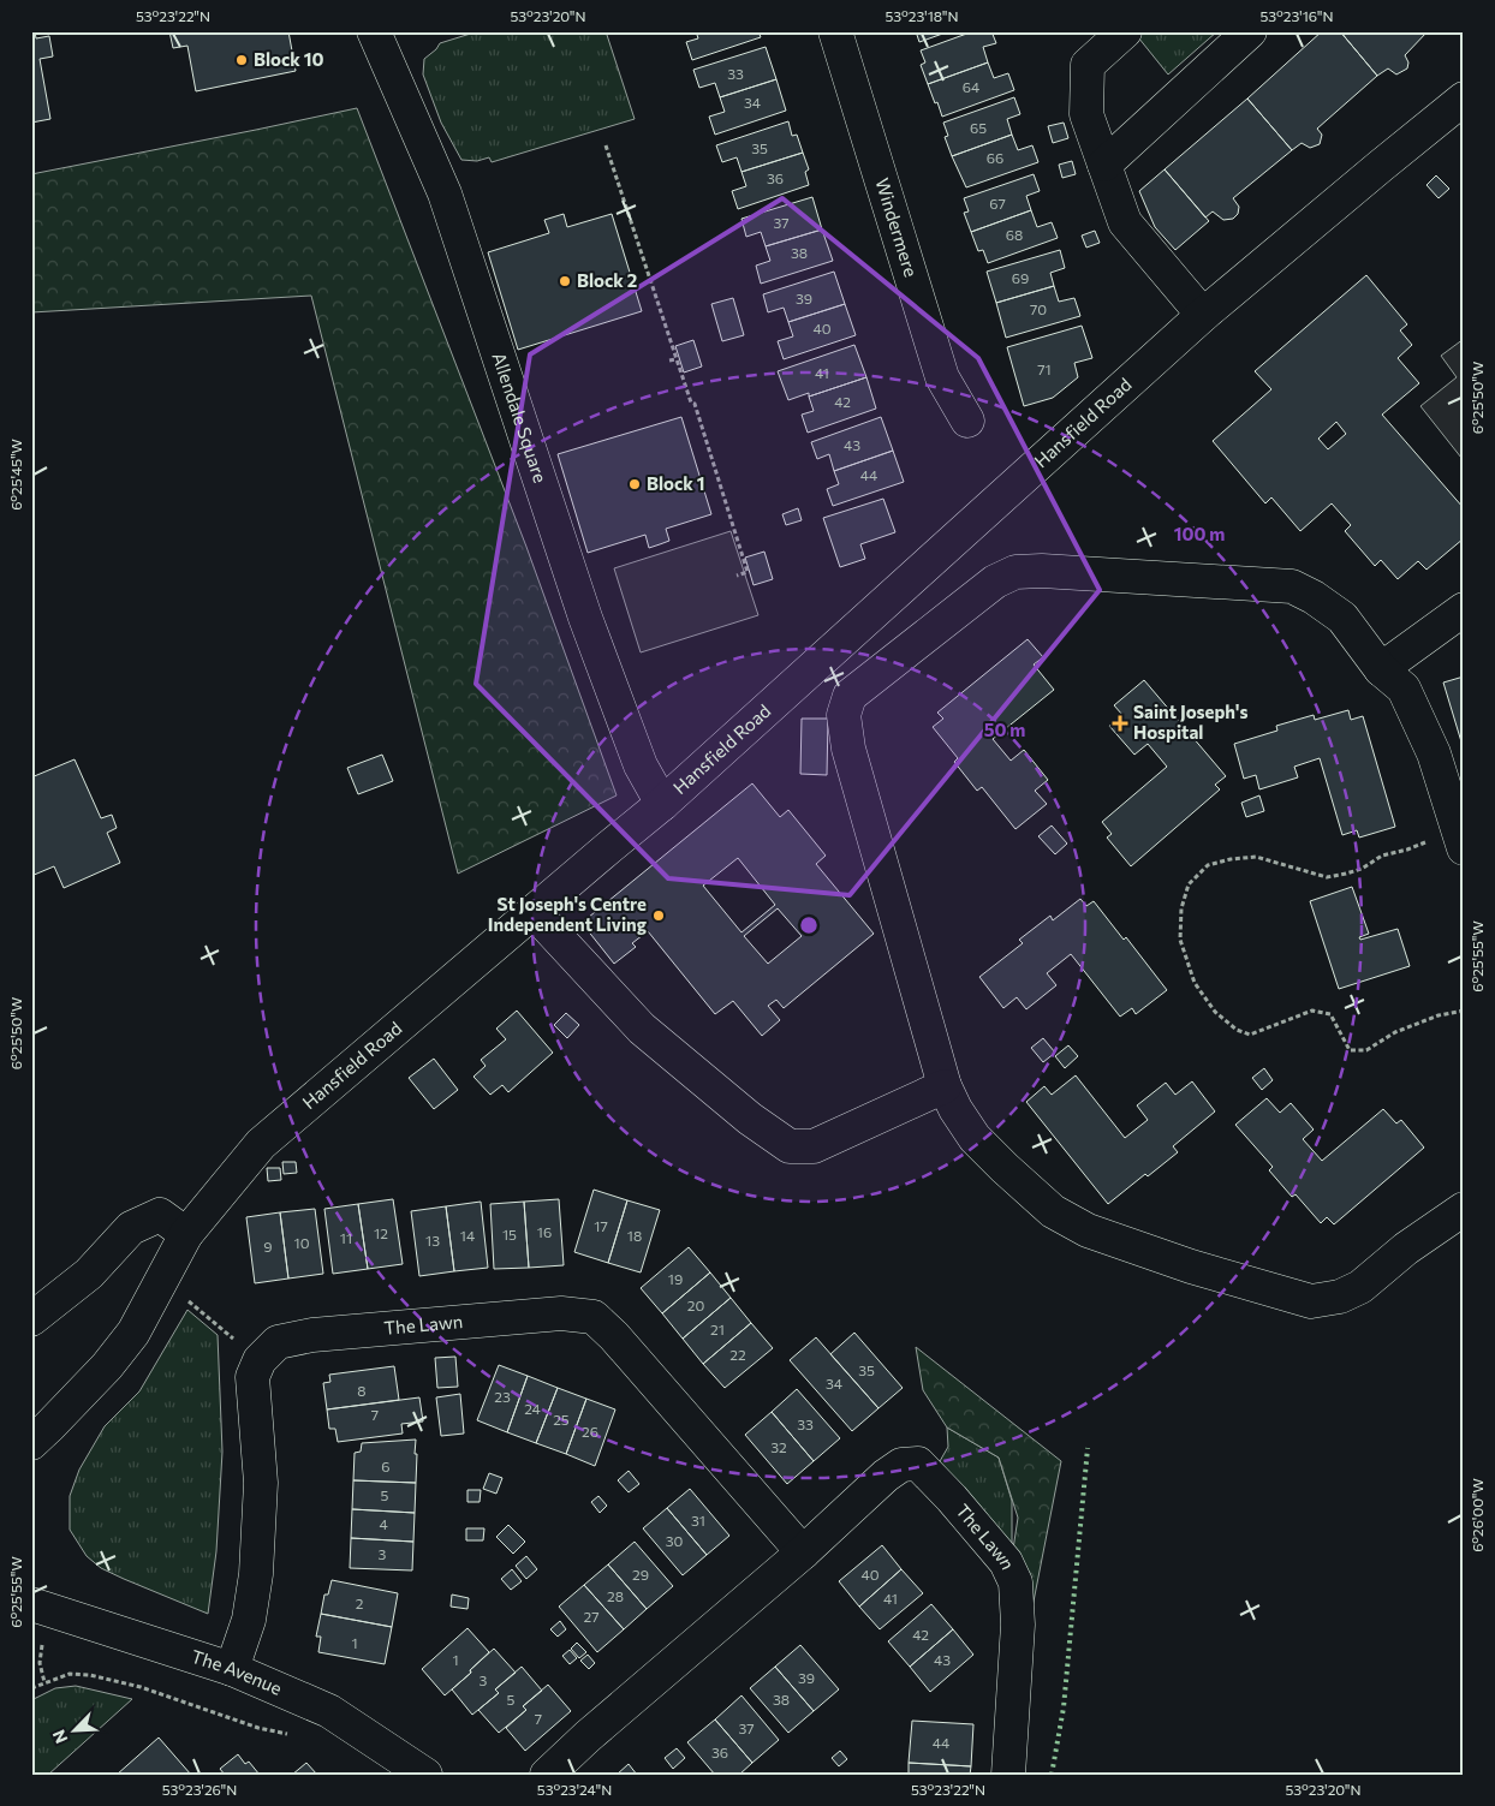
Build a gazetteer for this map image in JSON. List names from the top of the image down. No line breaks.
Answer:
{"streets":{"street":["Windermere","Allendale Square","Hansfield Road","The Lawn","The Avenue"]},"crossings":[["Allendale Square","Hansfield Road"]],"places":{"other":["Block 10","Block 2","Block 1","St Joseph's Centre Independent Living"],"health":["Saint Joseph's Hospital"]},"house_numbers":["33","64","34","65","35","66","36","67","37","68","38","69","39","70","40","71","41","42","43","44","17","16","12","15","14","18","11","13","10","9","19","20","21","22","35","34","8","23","24","7","25","33","26","32","6","5","31","4","30","3","29","40","28","41","2","27","42","1","1","43","39","3","5","38","7","37","44","36"],"north":"bottom left","coordinates":["53°23'22\"N","53°23'20\"N","53°23'18\"N","53°23'16\"N","6°25'50\"W","6°25'45\"W","6°25'55\"W","6°26'00\"W","53°23'26\"N","53°23'24\"N"],"rings":["100 m","50 m"]}
